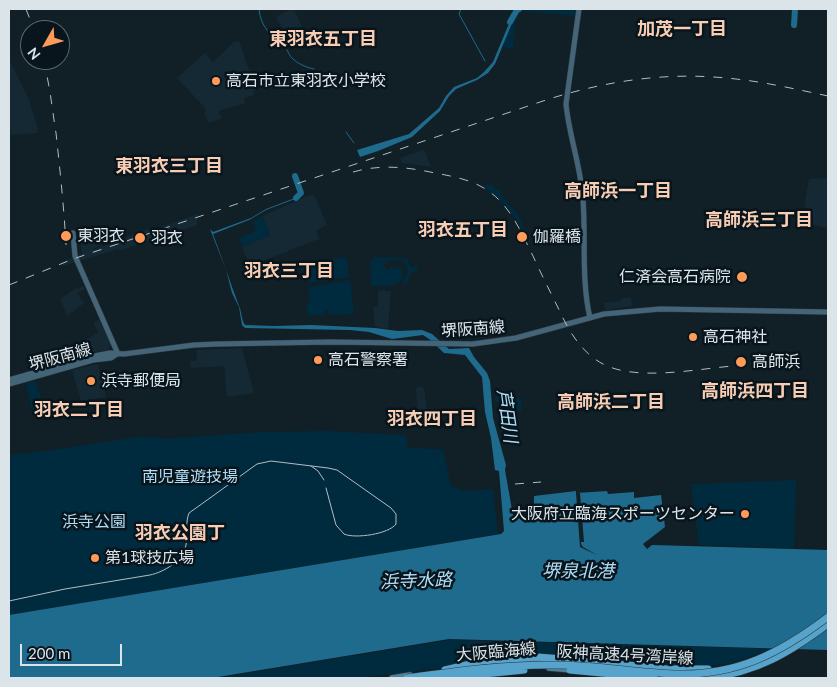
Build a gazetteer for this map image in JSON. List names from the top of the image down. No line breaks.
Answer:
{"streets":{"highway":["阪神高速4号湾岸線"],"main road":["堺阪南線","大阪臨海線"]},"crossings":[["大阪臨海線","阪神高速4号湾岸線"]],"districts":["加茂一丁目","東羽衣五丁目","東羽衣三丁目","高師浜一丁目","高師浜三丁目","羽衣五丁目","羽衣三丁目","高師浜四丁目","高師浜二丁目","羽衣二丁目","羽衣四丁目","羽衣公園丁"],"water":["芦田川","堺泉北港","浜寺水路"],"parks":["南児童遊技場","浜寺公園"],"places":["高石市立東羽衣小学校","東羽衣","伽羅橋","羽衣","仁済会高石病院","高石神社","高石警察署","高師浜","浜寺郵便局","大阪府立臨海スポーツセンター","第1球技広場"],"scale_bar":"200 m","north":"bottom left"}
